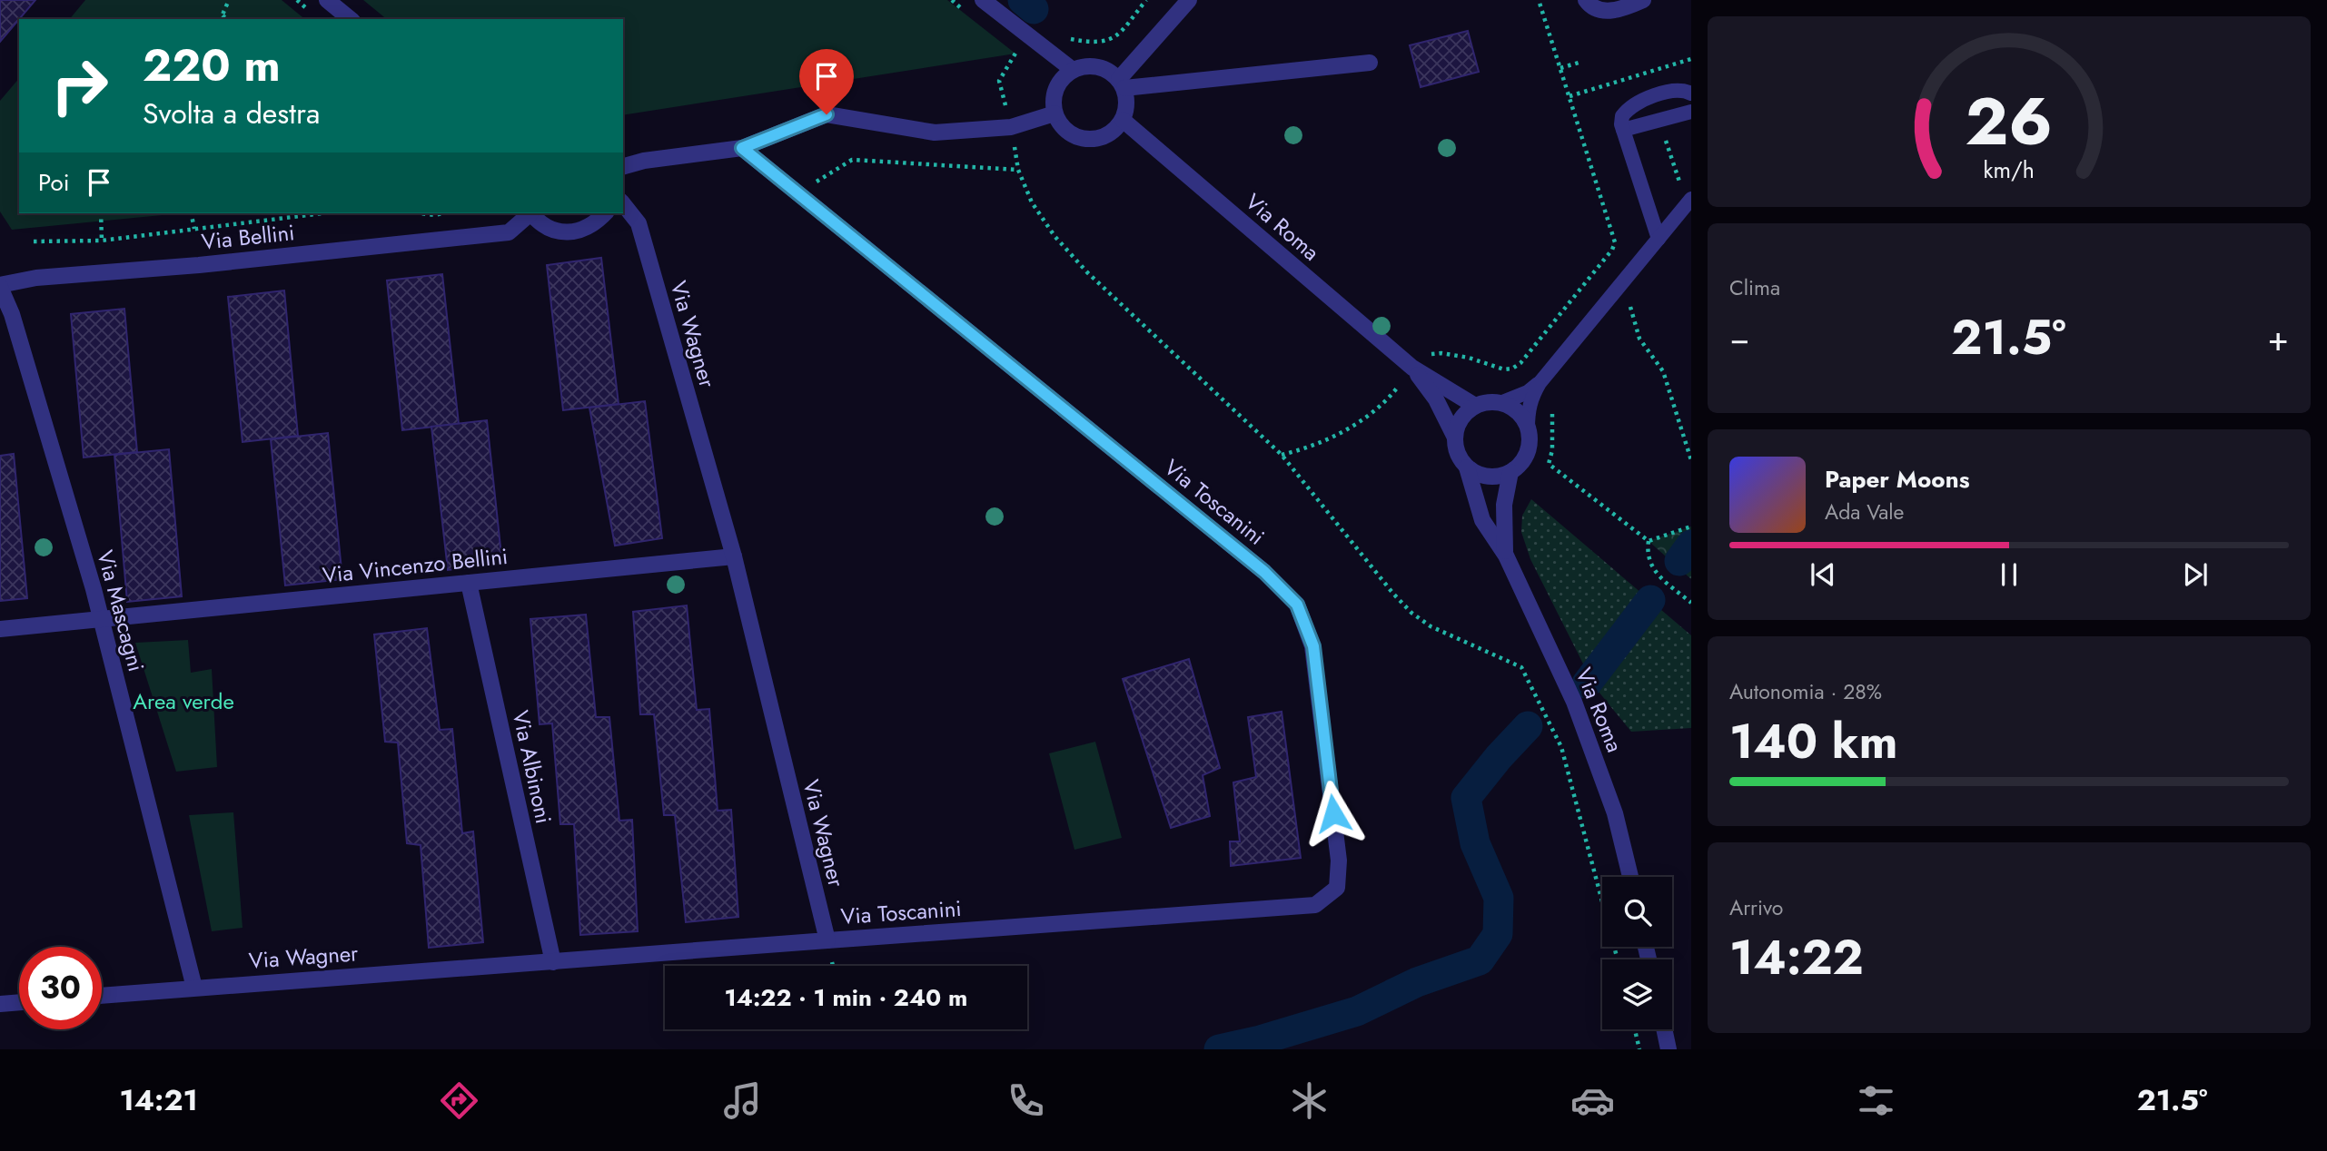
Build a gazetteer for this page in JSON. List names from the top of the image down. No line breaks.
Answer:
{"streets":{"street":["Via Roma","Via Bellini","Via Wagner","Via Toscanini","Via Vincenzo Bellini","Via Mascagni","Via Albinoni"]},"crossings":[["Via Bellini","Via Mascagni"],["Via Wagner","Via Toscanini"],["Via Wagner","Via Vincenzo Bellini"],["Via Wagner","Via Mascagni"],["Via Wagner","Via Albinoni"],["Via Vincenzo Bellini","Via Mascagni"],["Via Vincenzo Bellini","Via Albinoni"]],"parks":["Area verde"],"page":{"turn":["220 m","Svolta a destra"],"then":"Poi","tile":["Clima",["Autonomia · 28%","140 km"],["Arrivo","14:22"]],"heat":["−","21.5°","+"],"song":["Paper Moons","Ada Vale"],"limit":"30","trip":"14:22 · 1 min · 240 m","tabs":["14:21","21.5°"],"gauge":["26","km/h"]}}
